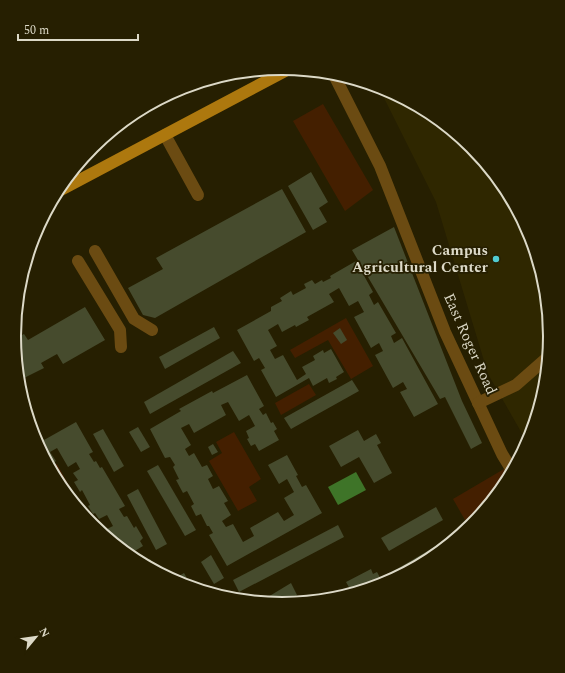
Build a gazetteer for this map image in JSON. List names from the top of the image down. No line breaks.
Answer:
{"streets":{"street":["East Roger Road"]},"places":["Campus Agricultural Center"],"scale_bar":"50 m","north":"top right"}
